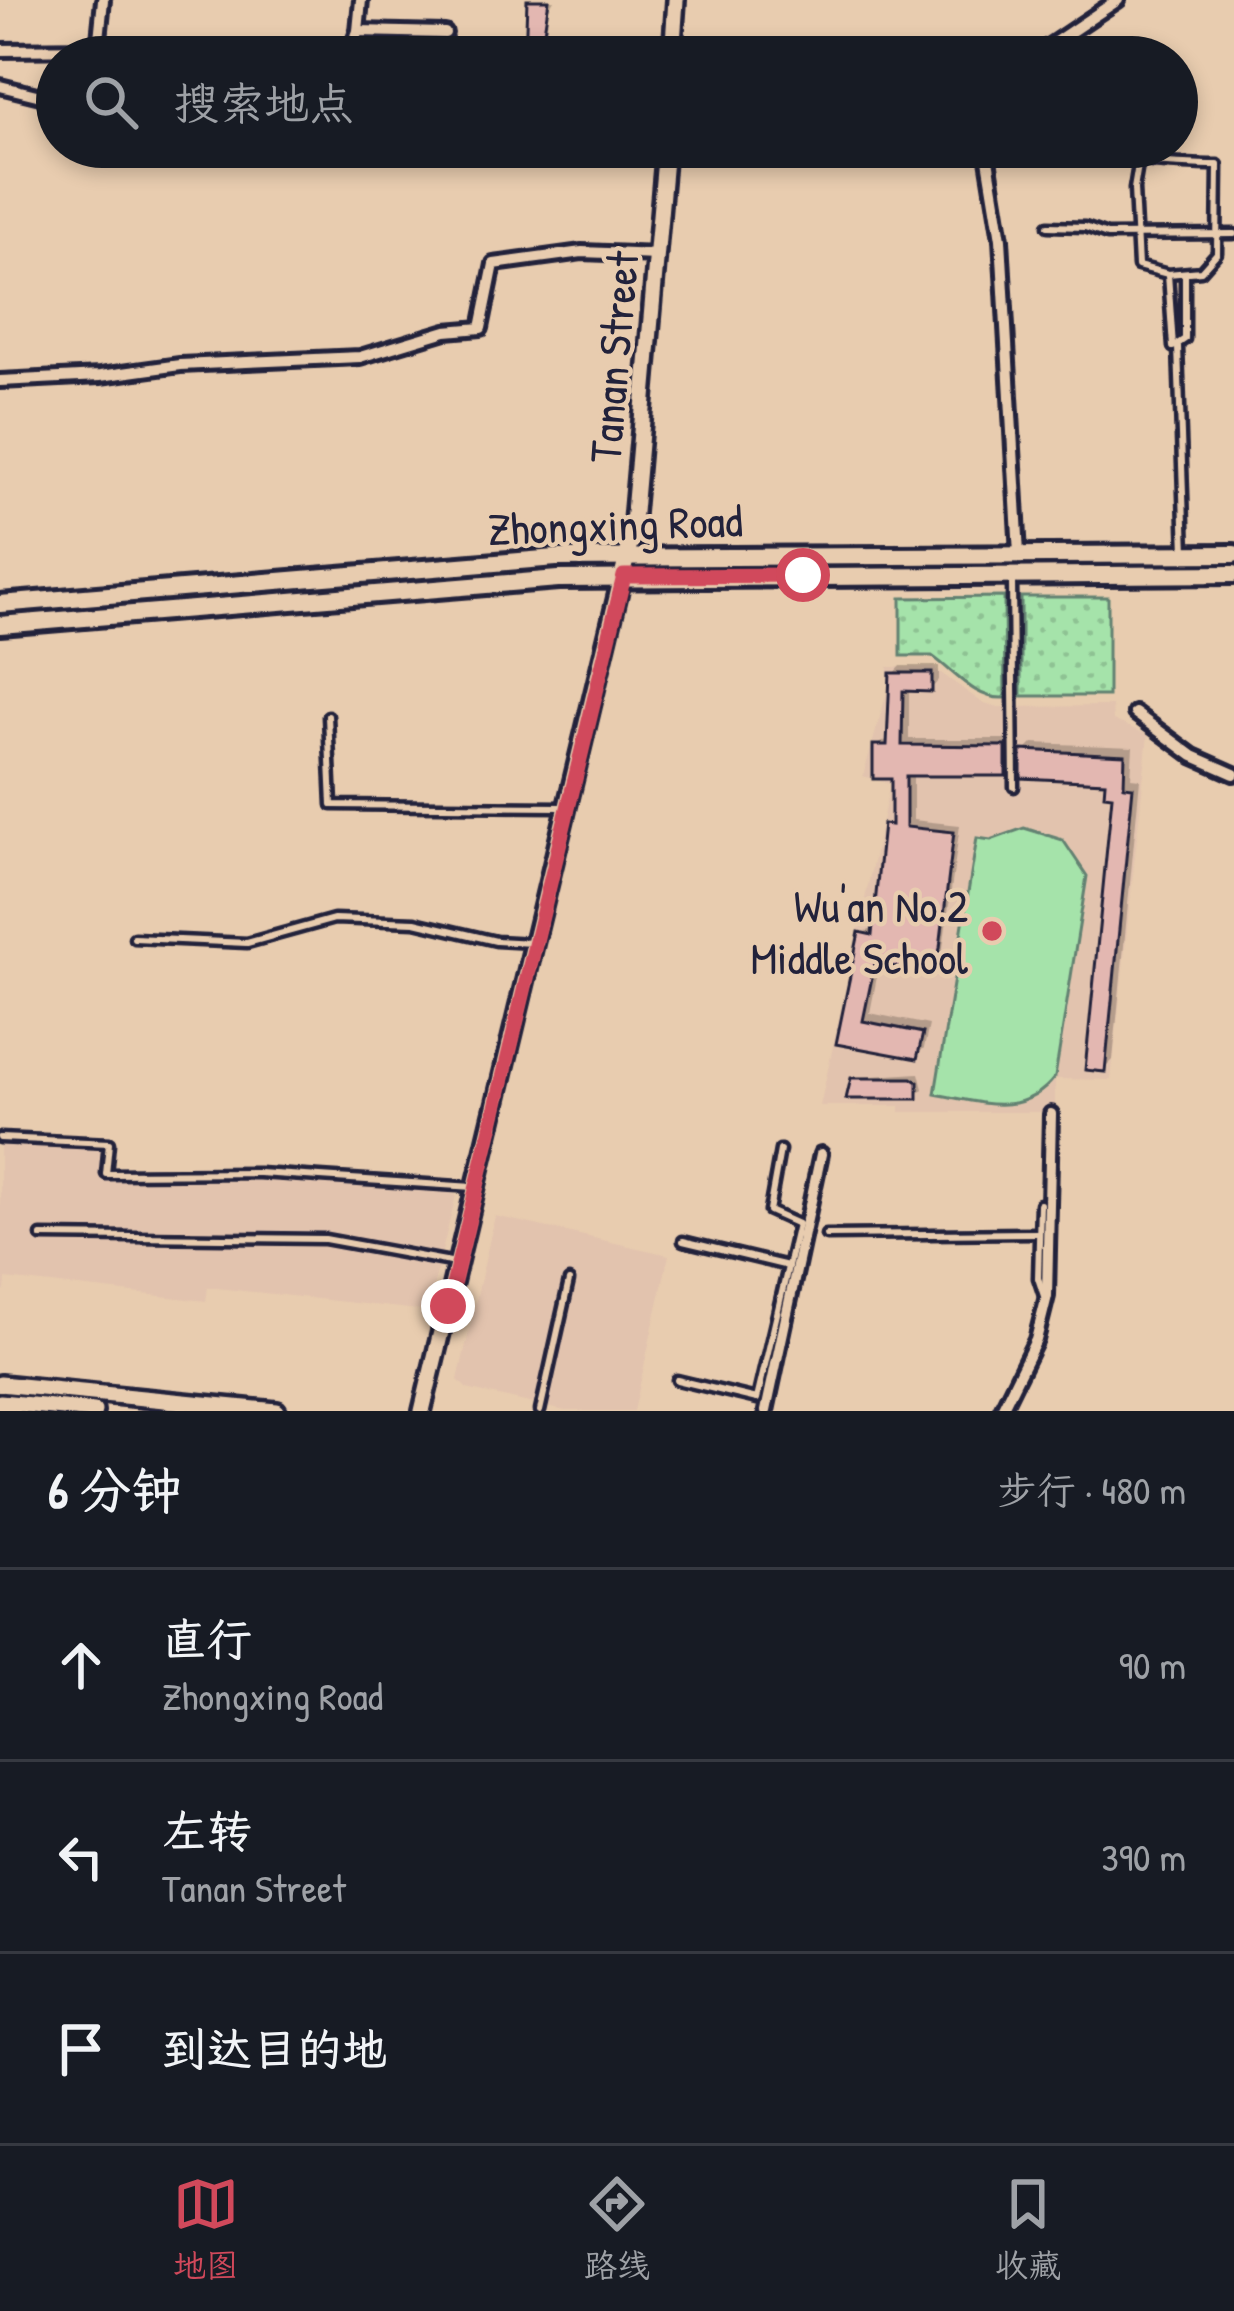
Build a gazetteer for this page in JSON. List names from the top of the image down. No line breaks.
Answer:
{"streets":{"main road":["Zhongxing Road"],"street":["Tanan Street"]},"crossings":[["Tanan Street","Zhongxing Road"]],"places":["Wu'an No.2 Middle School"],"page":{"search":"搜索地点","heading":["6 分钟","步行 · 480 m"],"list":[["直行","Zhongxing Road","90 m"],["左转","Tanan Street","390 m"],"到达目的地"],"nav":["地图","路线","收藏"]}}
